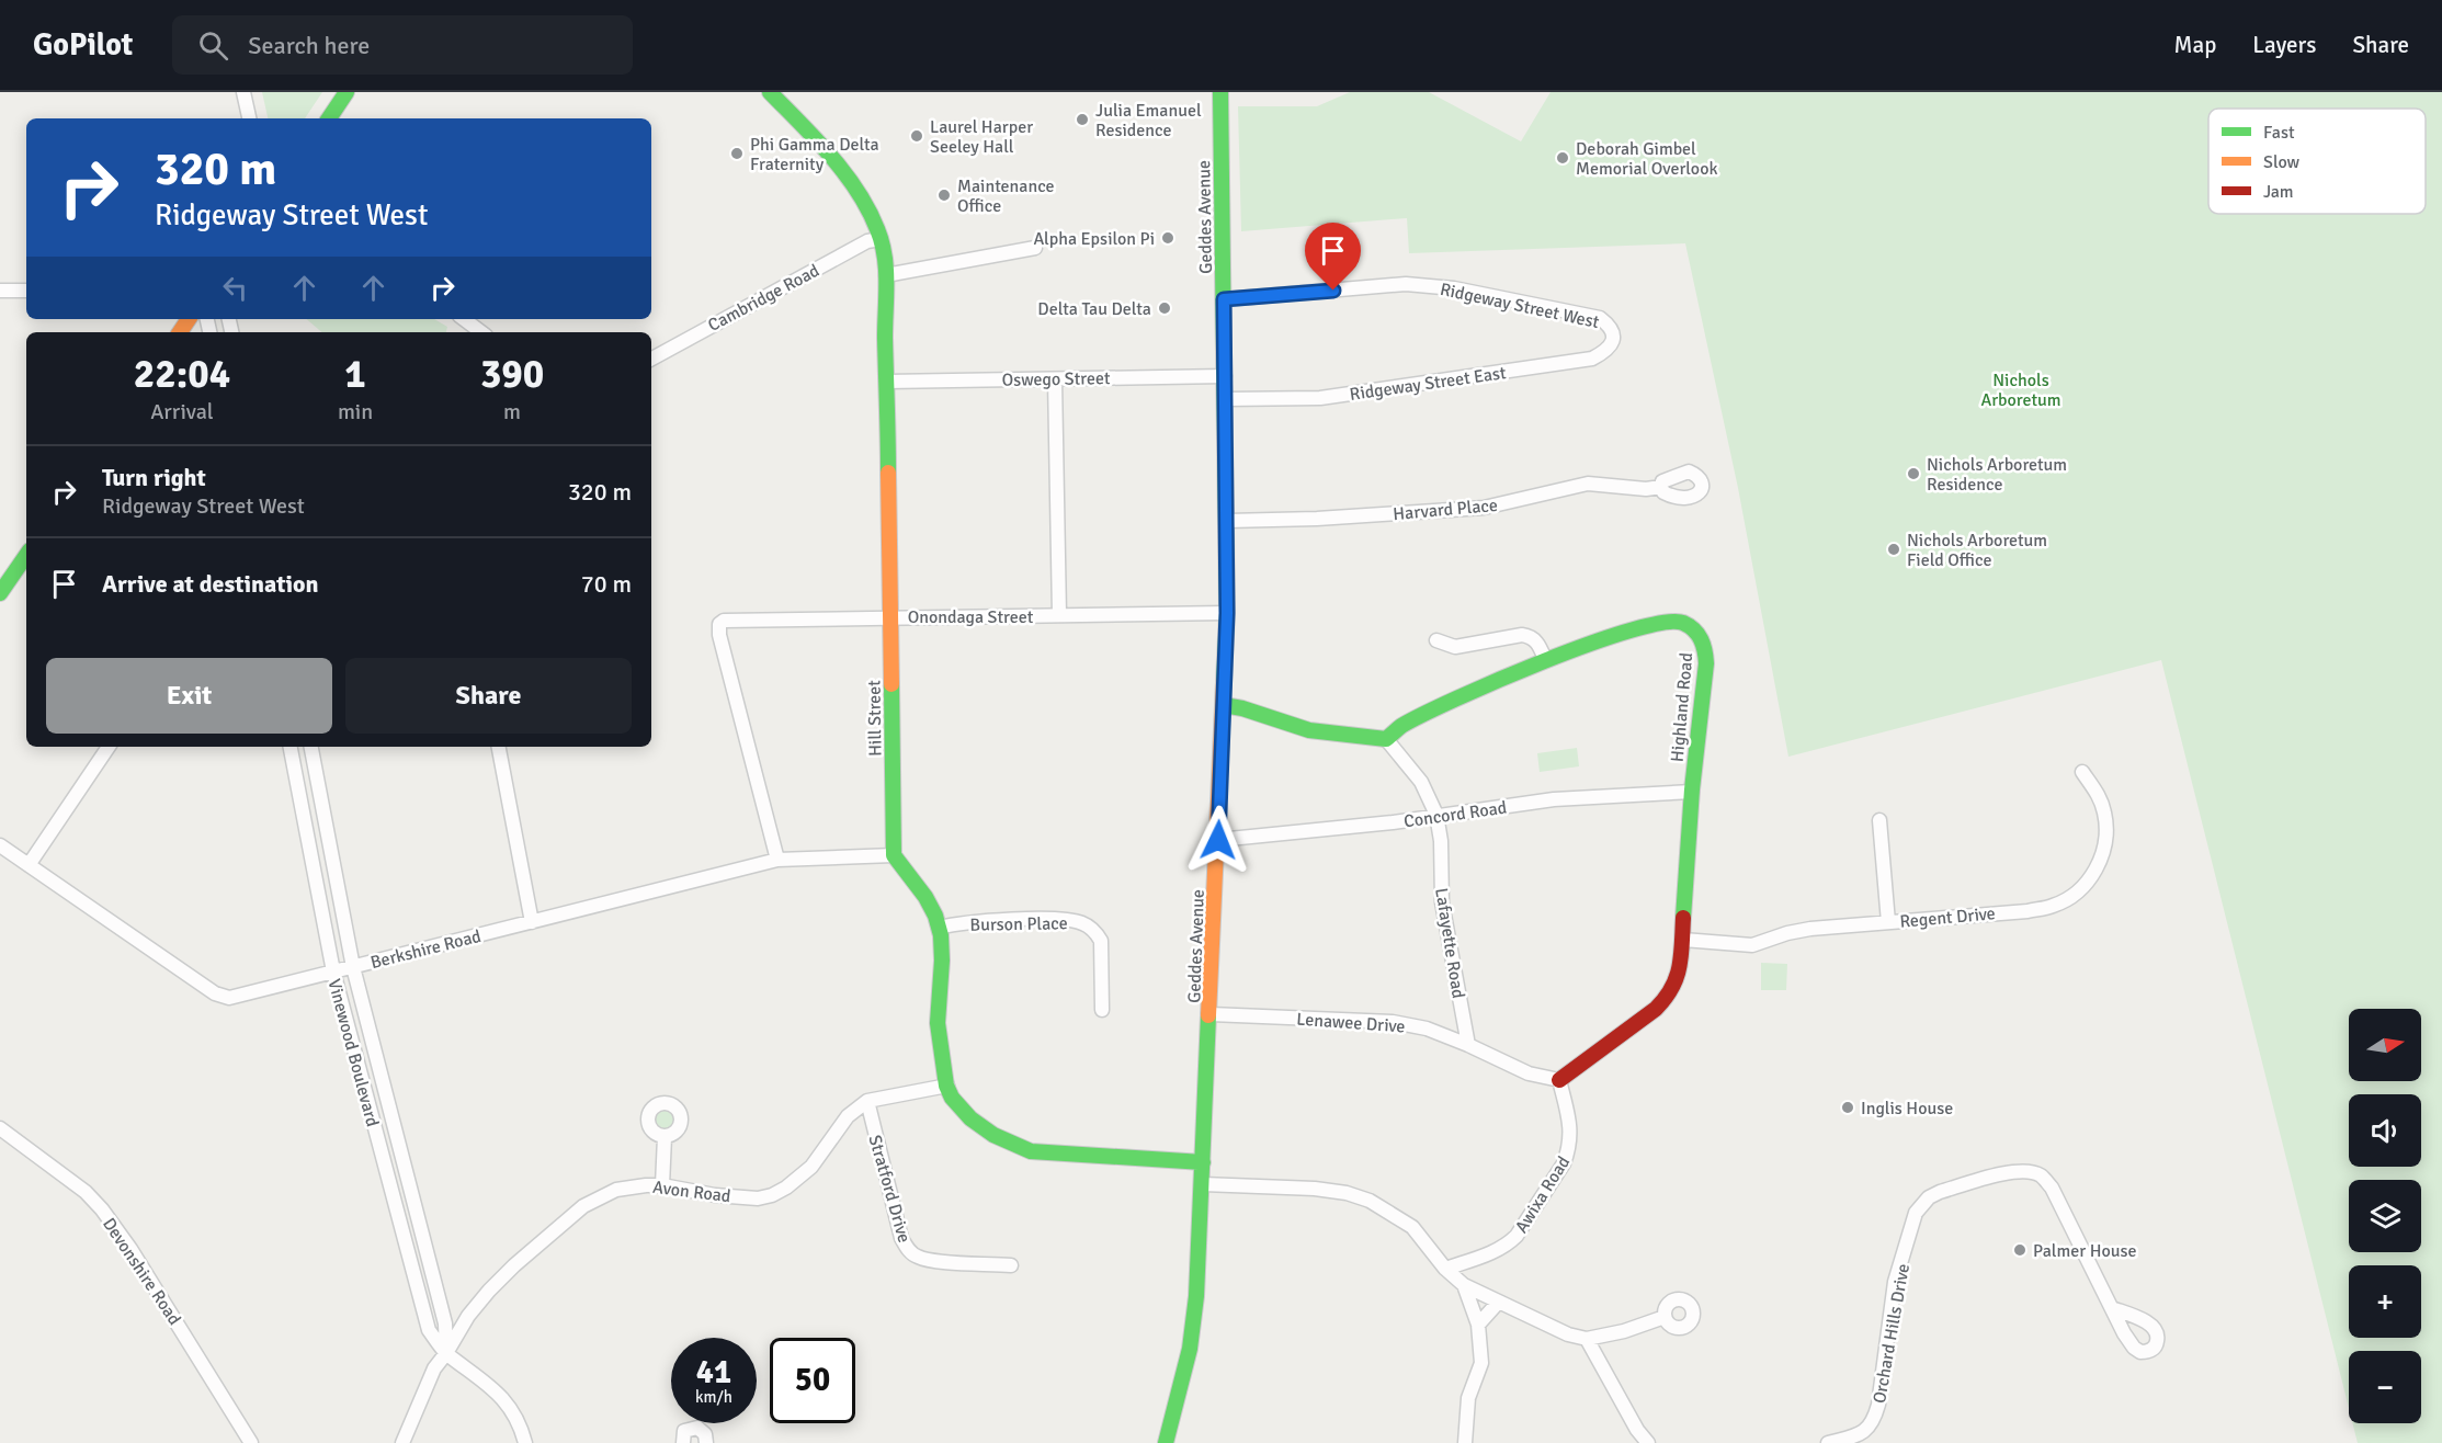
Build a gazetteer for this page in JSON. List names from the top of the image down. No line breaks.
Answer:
{"streets":{"street":["Geddes Avenue","Cambridge Road","Ridgeway Street West","Oswego Street","Ridgeway Street East","Harvard Place","Onondaga Street","Highland Road","Hill Street","Concord Road","Regent Drive","Burson Place","Lafayette Road","Berkshire Road","Lenawee Drive","Vinewood Boulevard","Stratford Drive","Avon Road","Awixa Road","Devonshire Road","Orchard Hills Drive"]},"crossings":[["Geddes Avenue","Ridgeway Street West"],["Geddes Avenue","Oswego Street"],["Geddes Avenue","Ridgeway Street East"],["Geddes Avenue","Harvard Place"],["Geddes Avenue","Onondaga Street"],["Geddes Avenue","Concord Road"],["Geddes Avenue","Lenawee Drive"],["Cambridge Road","Hill Street"],["Ridgeway Street West","Ridgeway Street East"],["Oswego Street","Hill Street"],["Onondaga Street","Hill Street"],["Onondaga Street","Berkshire Road"],["Highland Road","Concord Road"],["Highland Road","Regent Drive"],["Highland Road","Lafayette Road"],["Highland Road","Lenawee Drive"],["Highland Road","Awixa Road"],["Hill Street","Berkshire Road"],["Concord Road","Lafayette Road"],["Lafayette Road","Lenawee Drive"],["Berkshire Road","Vinewood Boulevard"],["Lenawee Drive","Awixa Road"],["Vinewood Boulevard","Avon Road"],["Stratford Drive","Avon Road"]],"parks":["Nichols Arboretum"],"places":["Julia Emanuel Residence","Laurel Harper Seeley Hall","Phi Gamma Delta Fraternity","Deborah Gimbel Memorial Overlook","Maintenance Office","Alpha Epsilon Pi","Delta Tau Delta","Nichols Arboretum Residence","Nichols Arboretum Field Office","Inglis House","Palmer House"],"legend":["Fast","Slow","Jam"],"north":"right","page":{"header":"GoPilot","search":"Search here","nav":["Map","Layers","Share"],"turn":["320 m","Ridgeway Street West"],"eta":["22:04","Arrival","1","min","390","m"],"list":[{"name":"Turn right","note":"Ridgeway Street West","value":"320 m"},{"name":"Arrive at destination","value":"70 m"}],"buttons":["Exit","Share"],"map_buttons":["+","−"],"speed":"41 km/h","limit":"50"}}
